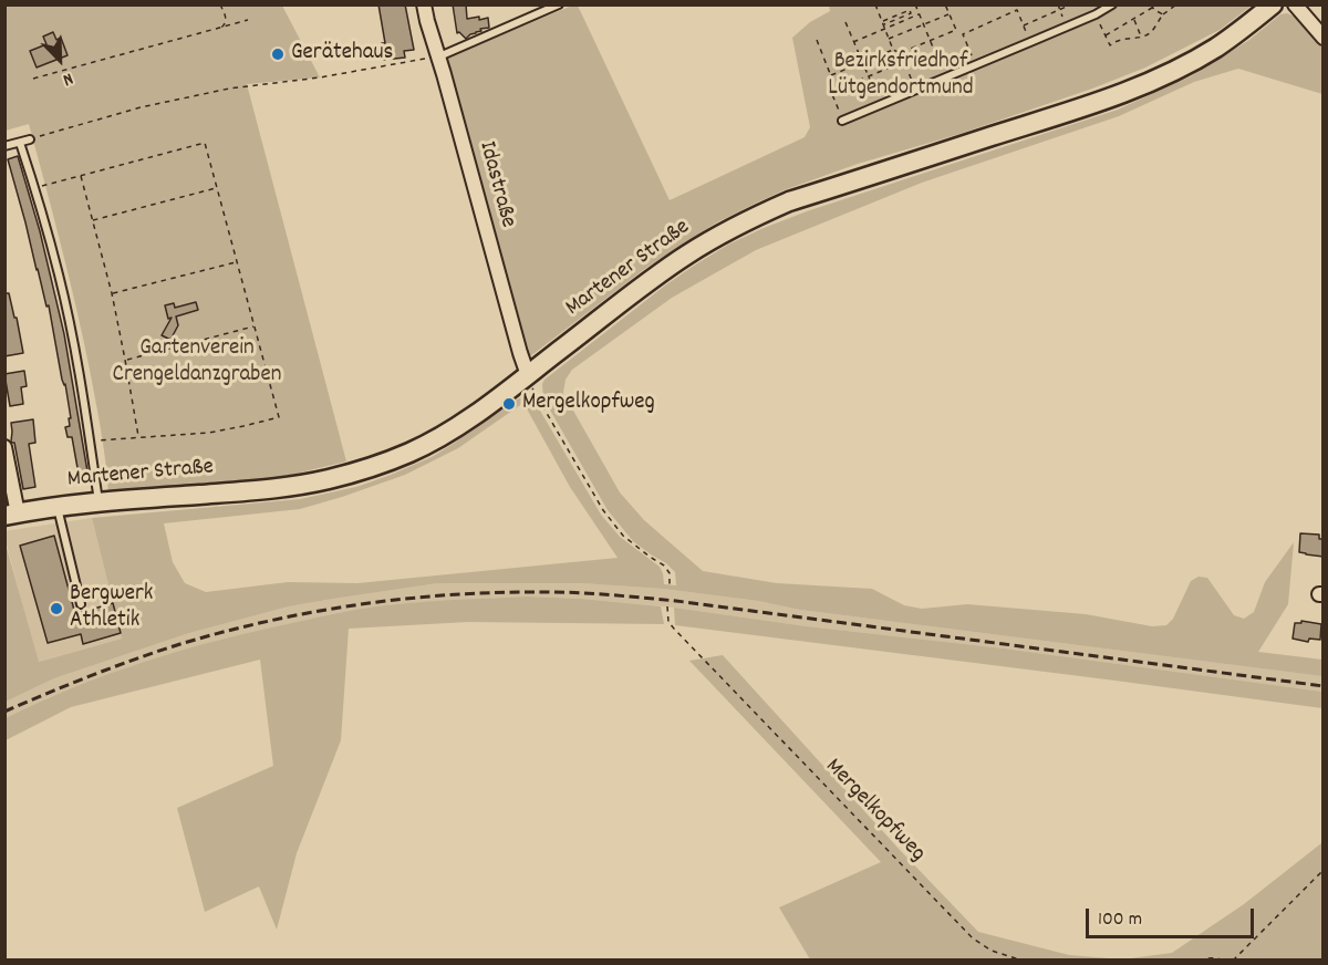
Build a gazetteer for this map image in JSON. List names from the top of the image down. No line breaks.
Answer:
{"streets":{"street":["Idastraße","Martener Straße"],"path":["Mergelkopfweg"]},"crossings":[["Idastraße","Martener Straße"]],"parks":["Bezirksfriedhof Lütgendortmund","Gartenverein Crengeldanzgraben"],"places":["Gerätehaus","Mergelkopfweg","Bergwerk Athletik"],"scale_bar":"100 m","north":"bottom right"}
